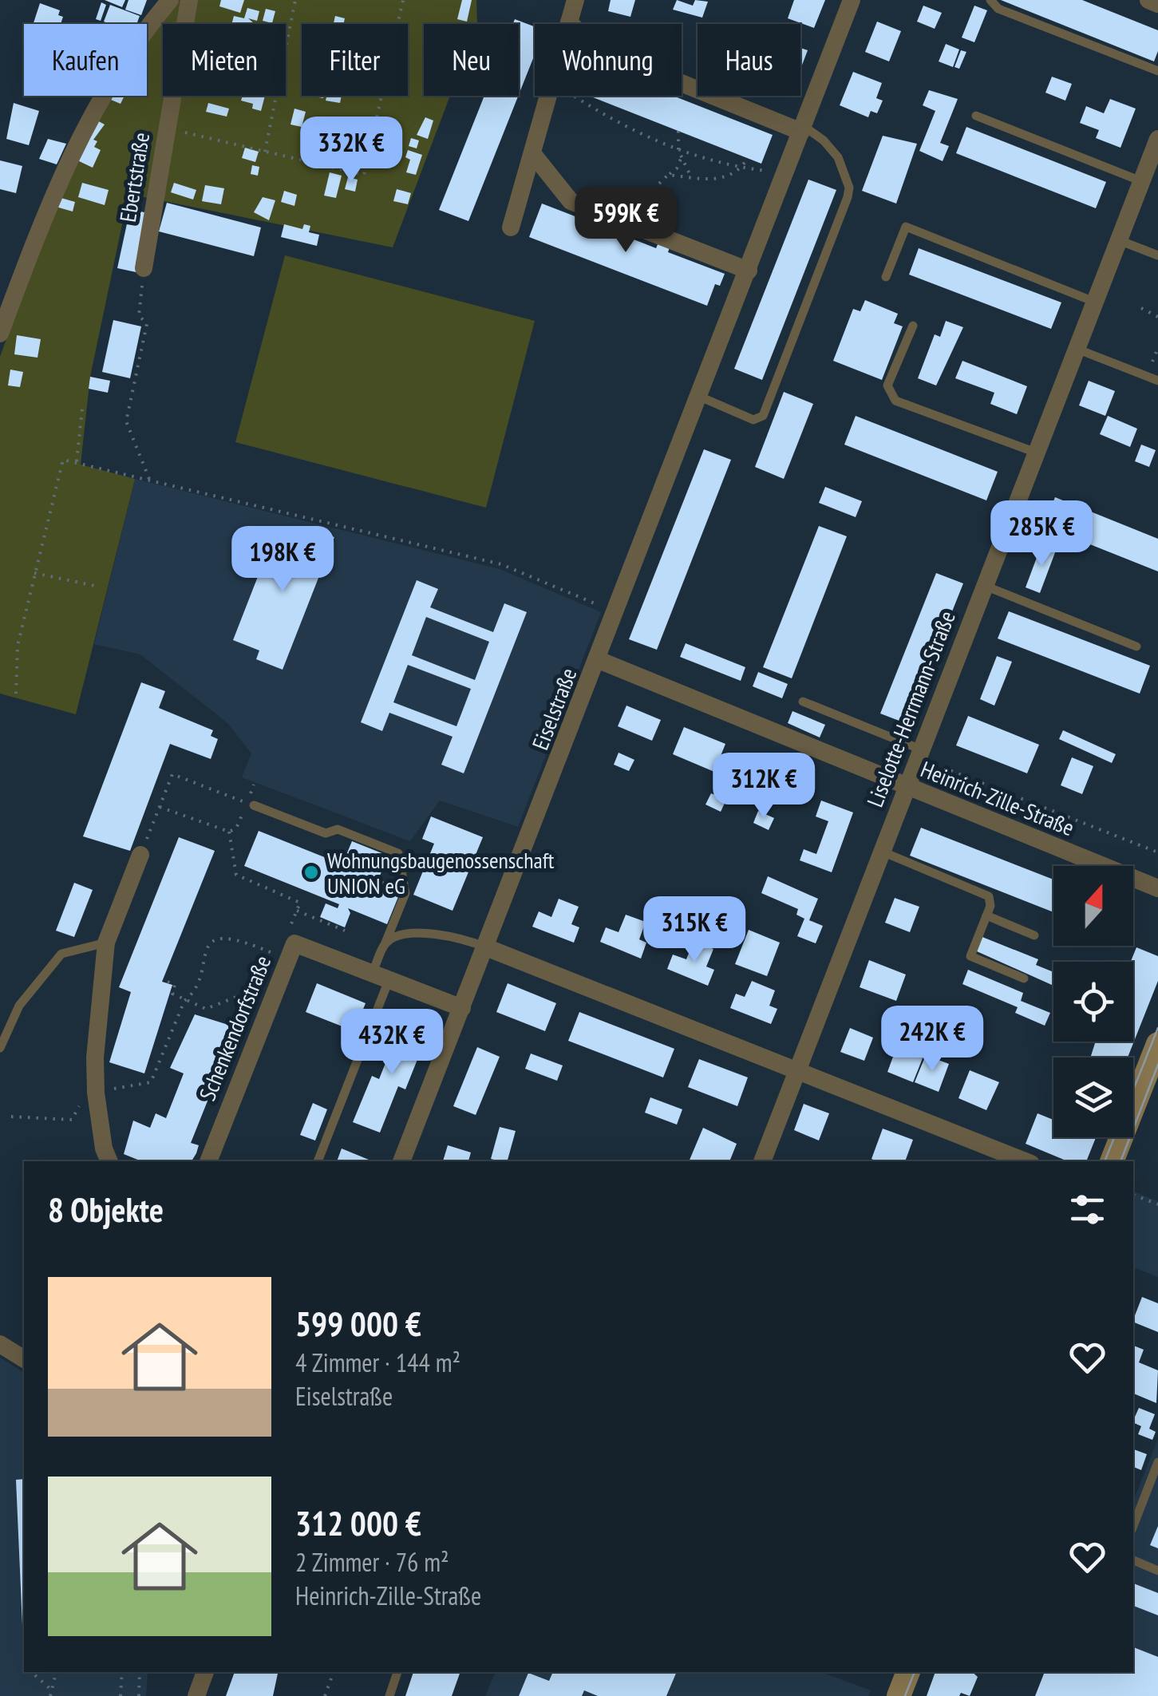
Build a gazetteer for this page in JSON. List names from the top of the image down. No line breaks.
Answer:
{"streets":{"street":["Ebertstraße","Eiselstraße","Liselotte-Herrmann-Straße","Heinrich-Zille-Straße","Schenkendorfstraße"]},"crossings":[["Eiselstraße","Heinrich-Zille-Straße"],["Eiselstraße","Schenkendorfstraße"],["Liselotte-Herrmann-Straße","Heinrich-Zille-Straße"]],"places":["Wohnungsbaugenossenschaft UNION eG"],"north":"top","page":{"chip":["Kaufen","Mieten","Filter","Neu","Wohnung","Haus"],"price":["332K €","599K €","285K €","198K €","312K €","315K €","242K €","432K €"],"heading":"8 Objekte","list":[{"name":"599 000 €","note":"4 Zimmer · 144 m² · Eiselstraße"},{"name":"312 000 €","note":"2 Zimmer · 76 m² · Heinrich-Zille-Straße"}]}}
